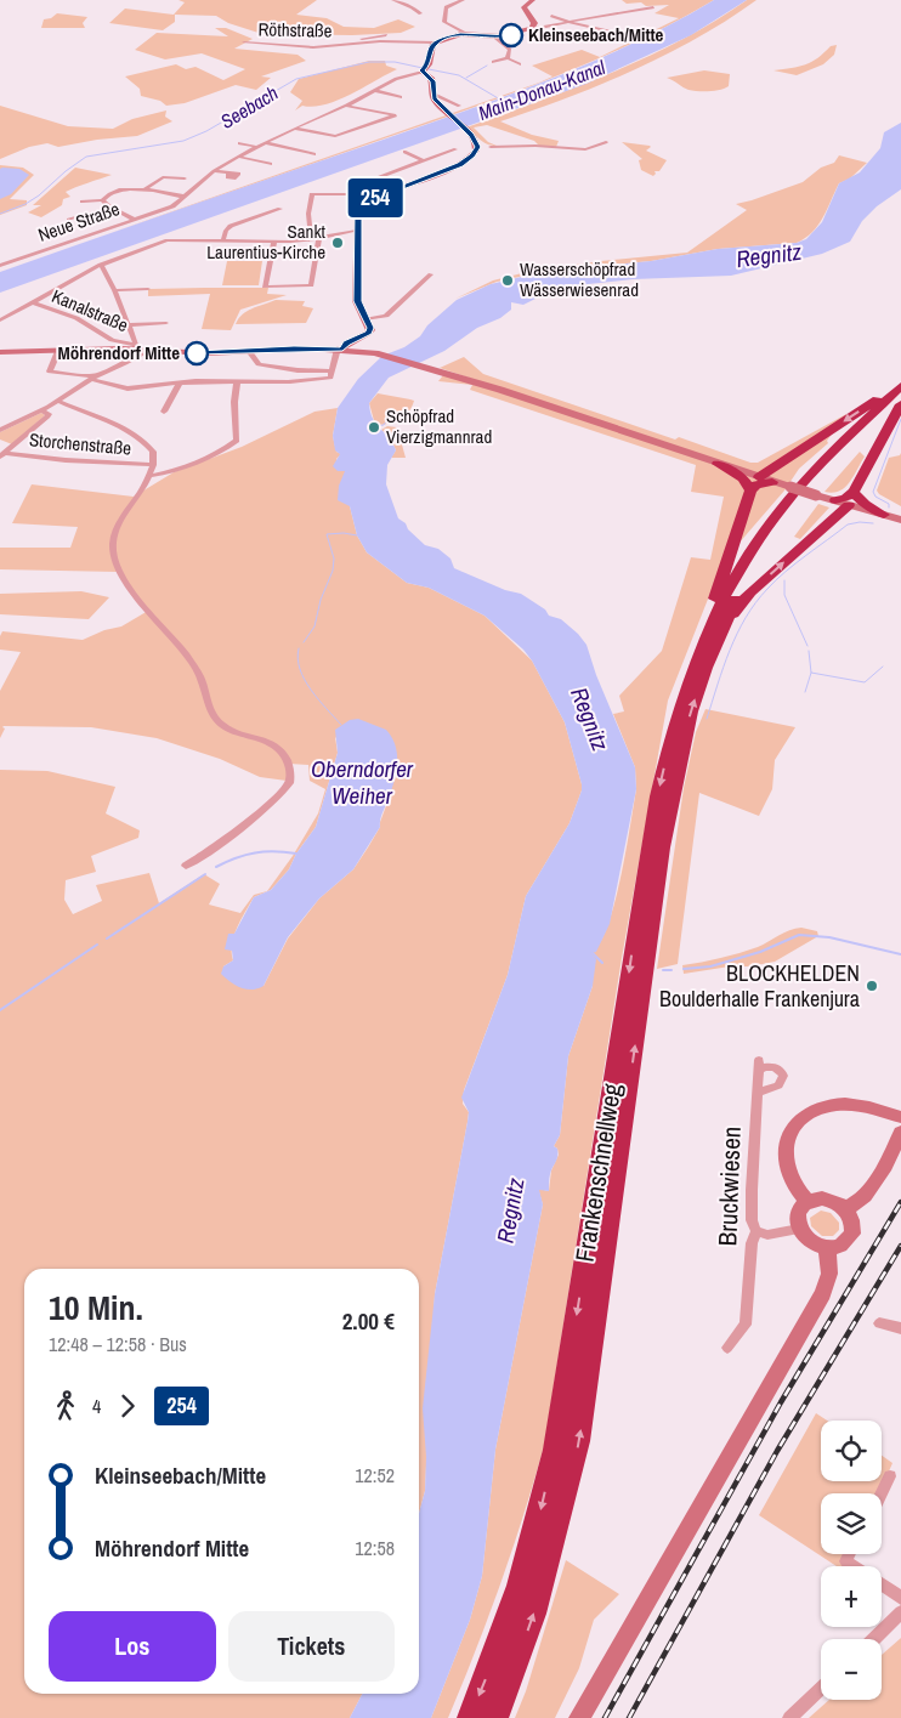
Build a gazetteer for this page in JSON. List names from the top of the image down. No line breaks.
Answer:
{"streets":{"highway":["Frankenschnellweg"],"street":["Röthstraße","Neue Straße","Kanalstraße","Storchenstraße","Bruckwiesen"]},"water":["Main-Donau-Kanal","Seebach","Regnitz","Oberndorfer Weiher"],"places":["Kleinseebach/Mitte","Sankt Laurentius-Kirche","Wasserschöpfrad Wässerwiesenrad","Möhrendorf Mitte","Schöpfrad Vierzigmannrad","BLOCKHELDEN Boulderhalle Frankenjura"],"lines":["bus line 254"],"page":{"on_map":"254","heading":["10 Min.","12:48 – 12:58 · Bus","2.00 €"],"legs":["4","254"],"map_buttons":["+","−"],"list":[{"name":"Kleinseebach/Mitte","value":"12:52"},{"name":"Möhrendorf Mitte","value":"12:58"}],"buttons":["Los","Tickets"]}}
